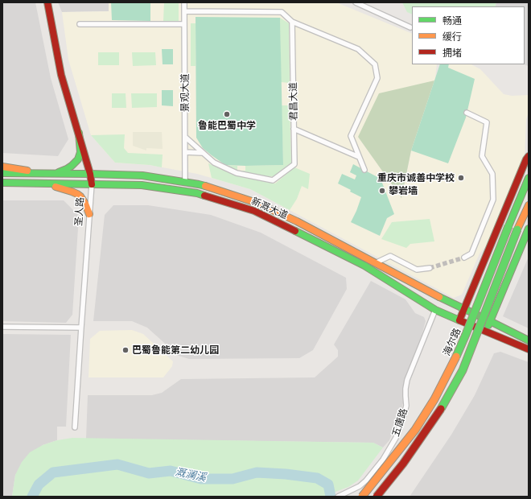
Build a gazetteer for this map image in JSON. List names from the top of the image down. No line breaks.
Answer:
{"streets":{"main road":["新溉大道","圣人路","海尔路"],"street":["景观大道","君昌大道","五唐路"]},"crossings":[["景观大道","君昌大道"],["景观大道","新溉大道"],["新溉大道","圣人路"],["新溉大道","五唐路"]],"water":["溉澜溪"],"places":["鲁能巴蜀中学","重庆市诚善中学校","攀岩墙","巴蜀鲁能第二幼儿园"],"legend":["畅通","缓行","拥堵"]}
